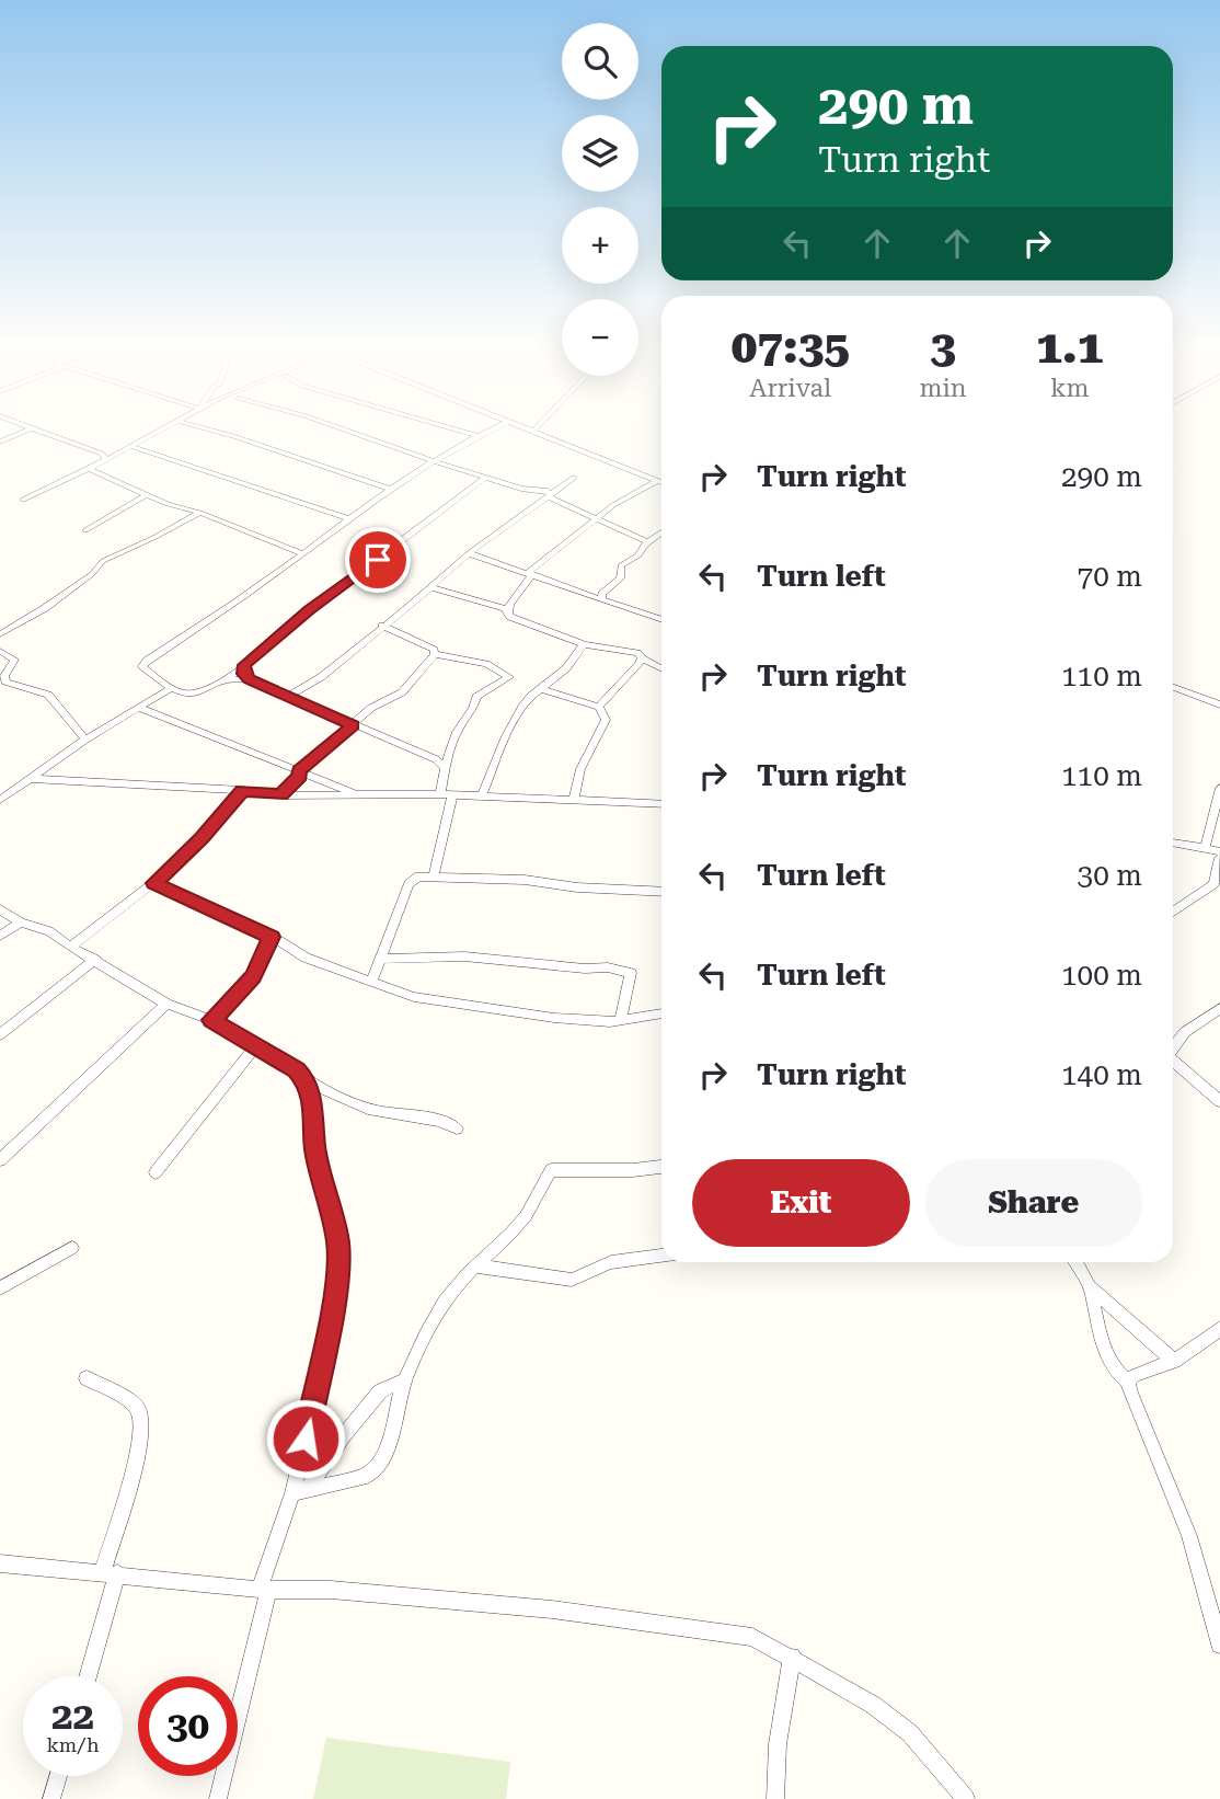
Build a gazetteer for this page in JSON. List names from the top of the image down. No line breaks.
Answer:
{"page":{"map_buttons":["+","−"],"turn":["290 m","Turn right"],"eta":["07:35","Arrival","3","min","1.1","km"],"list":[{"name":"Turn right","value":"290 m"},{"name":"Turn left","value":"70 m"},{"name":"Turn right","value":"110 m"},{"name":"Turn right","value":"110 m"},{"name":"Turn left","value":"30 m"},{"name":"Turn left","value":"100 m"},{"name":"Turn right","value":"140 m"}],"buttons":["Exit","Share"],"speed":"22 km/h","limit":"30"}}
